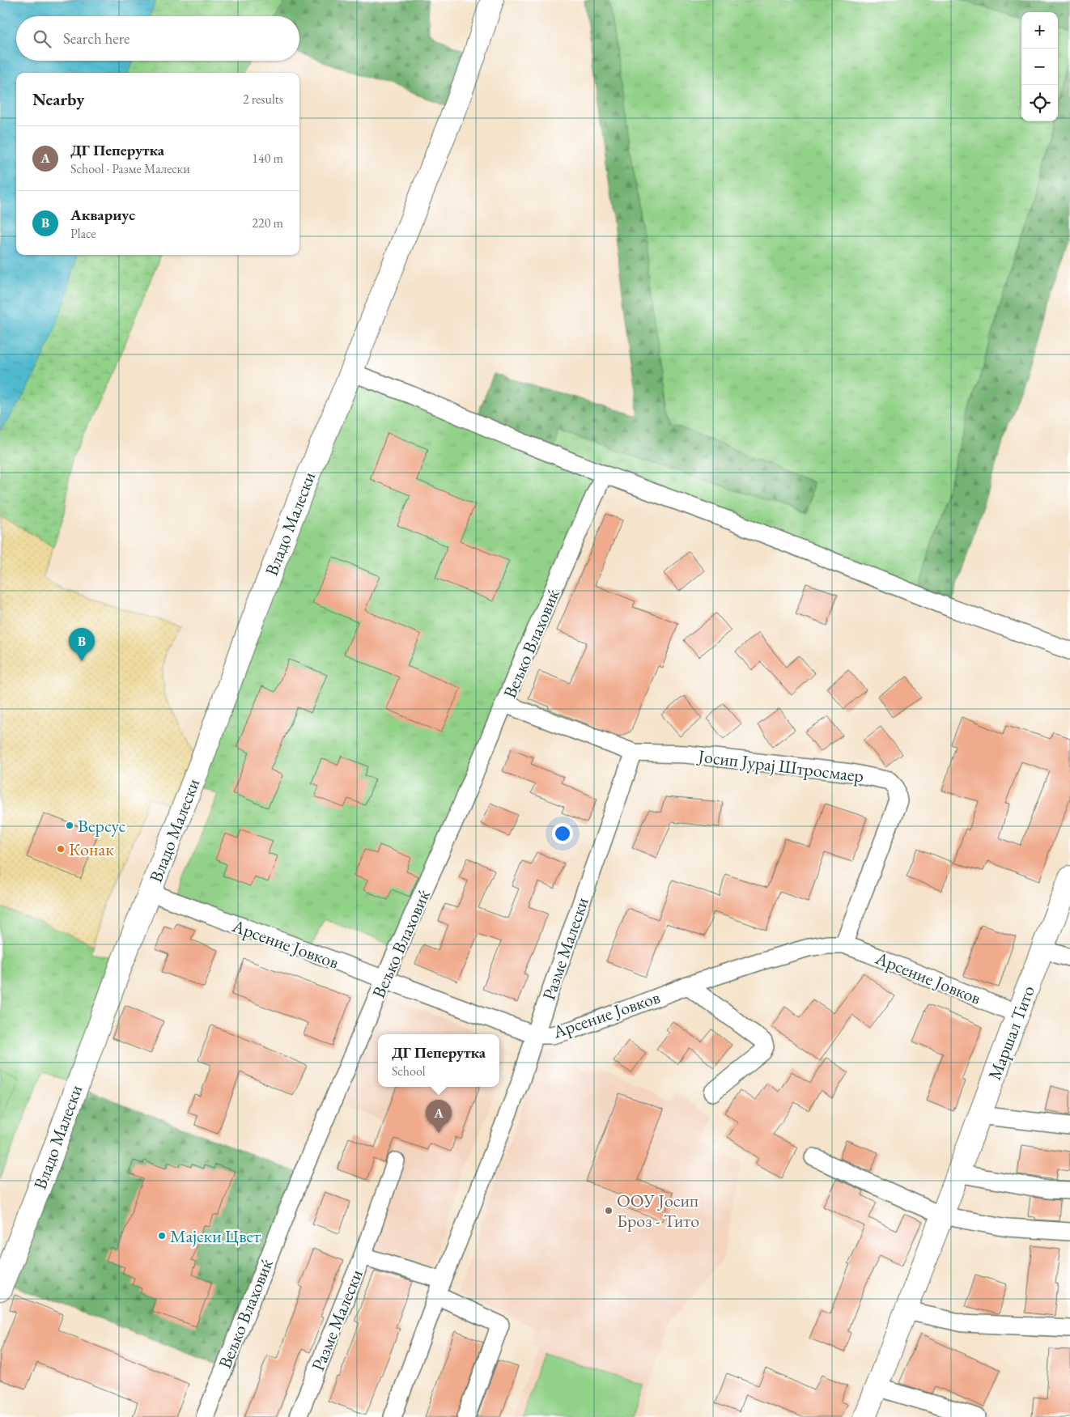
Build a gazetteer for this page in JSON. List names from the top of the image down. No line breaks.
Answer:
{"streets":{"main road":["Владо Малески","Маршал Тито"],"street":["Вељко Влаховиќ","Јосип Јурај Штросмаер","Арсение Јовков","Разме Малески"]},"crossings":[["Владо Малески","Арсение Јовков"],["Вељко Влаховиќ","Јосип Јурај Штросмаер"],["Вељко Влаховиќ","Арсение Јовков"],["Јосип Јурај Штросмаер","Арсение Јовков"],["Јосип Јурај Штросмаер","Разме Малески"],["Арсение Јовков","Разме Малески"],["Арсение Јовков","Маршал Тито"]],"places":["Версус","Конак","ООУ Јосип Броз - Тито","Мајски Цвет"],"page":{"map_buttons":["+","−"],"search":"Search here","heading":["Nearby","2 results"],"list":[{"mark":"A","name":"ДГ Пеперутка","note":"School · Разме Малески","value":"140 m"},{"mark":"B","name":"Аквариус","note":"Place","value":"220 m"}],"pins":["B","A"],"popup":["ДГ Пеперутка","School"]}}
